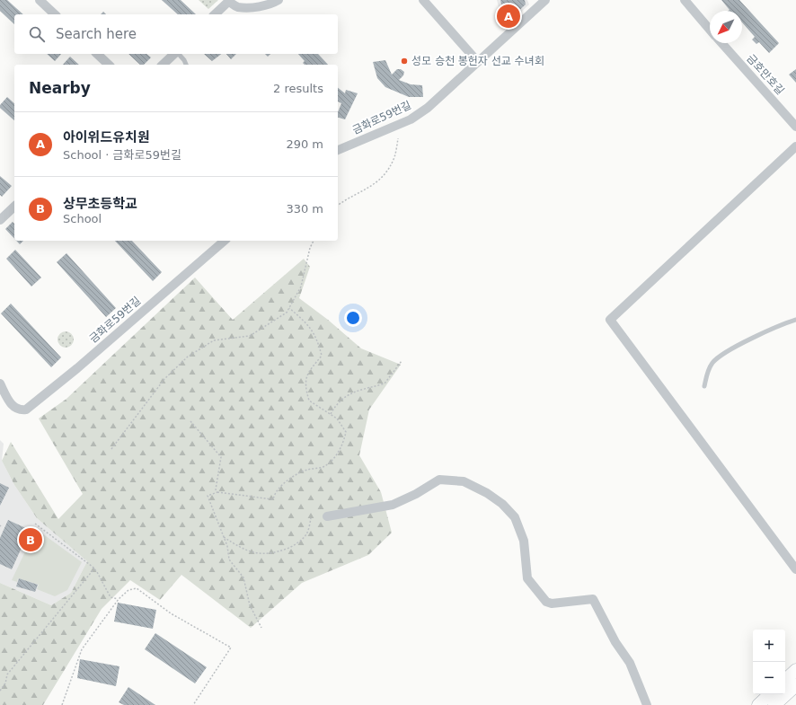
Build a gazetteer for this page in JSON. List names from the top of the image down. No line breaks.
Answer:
{"streets":{"street":["금호만호길","금화로59번길"]},"places":["성모 승천 봉헌자 선교 수녀회"],"north":"bottom left","page":{"pins":["A","B"],"search":"Search here","heading":["Nearby","2 results"],"list":[{"mark":"A","name":"아이위드유치원","note":"School · 금화로59번길","value":"290 m"},{"mark":"B","name":"상무초등학교","note":"School","value":"330 m"}],"map_buttons":["+","−"]}}
